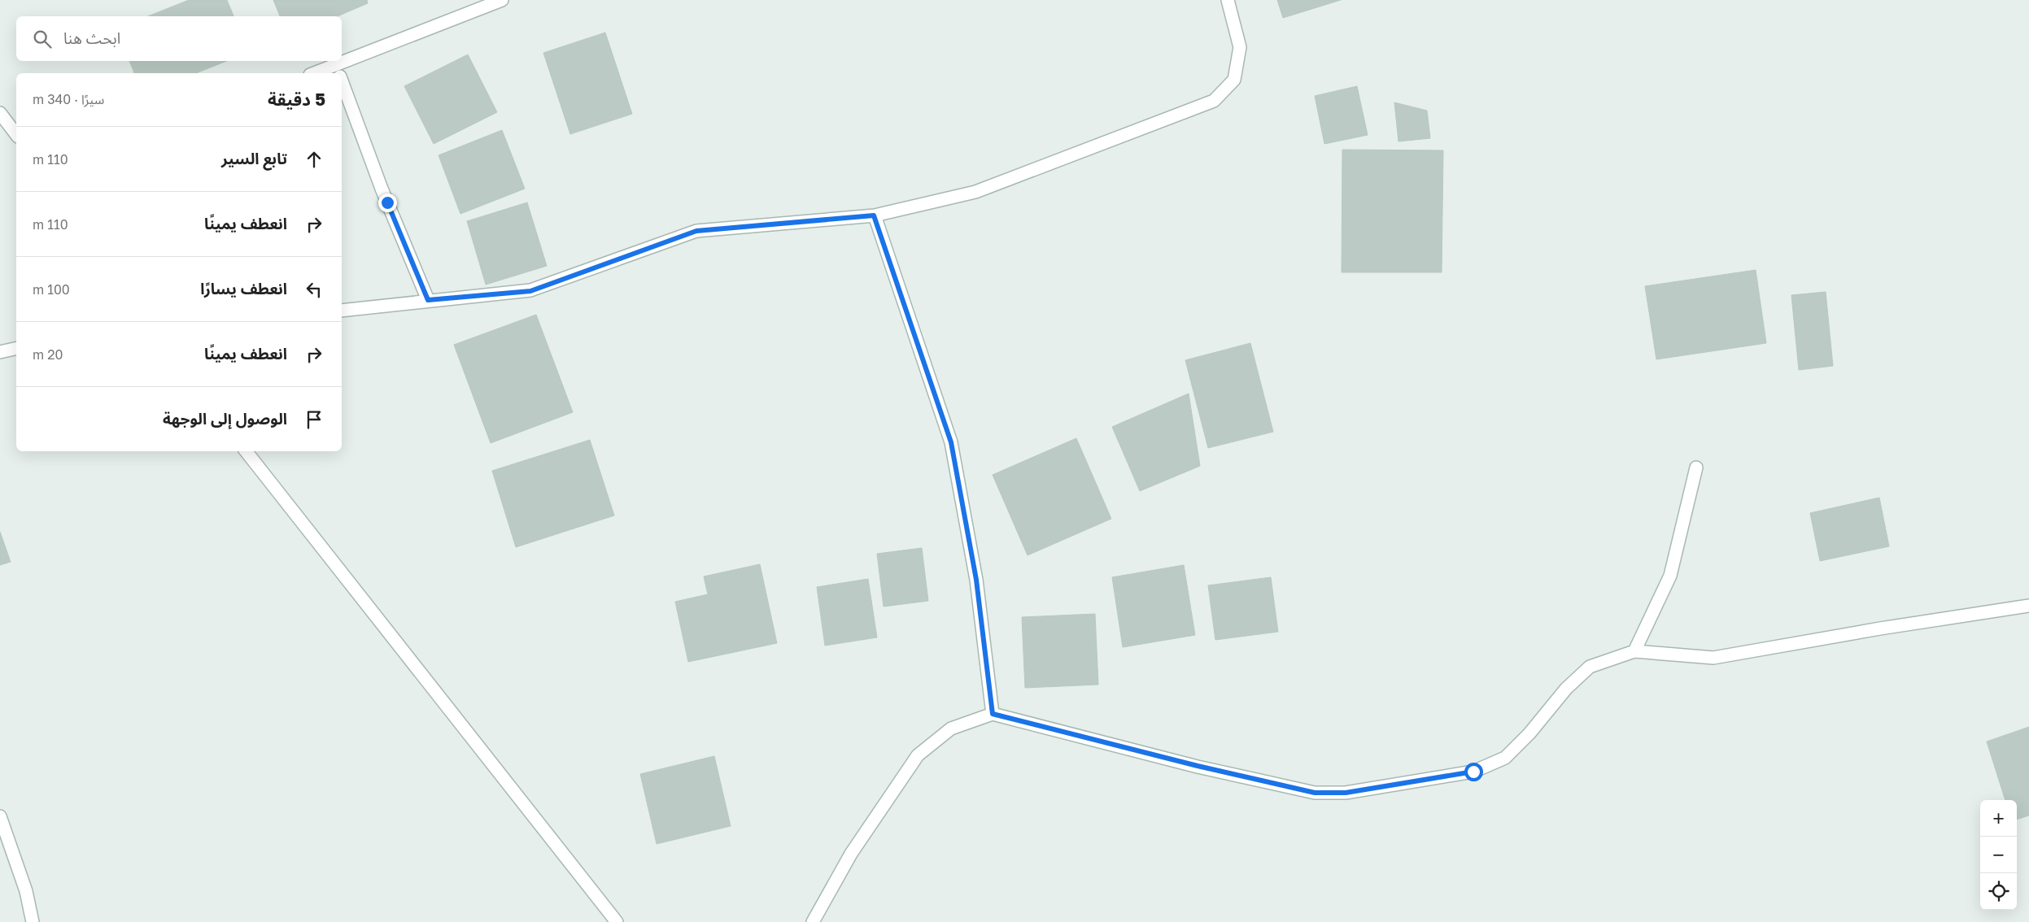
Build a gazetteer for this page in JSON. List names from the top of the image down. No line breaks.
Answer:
{"page":{"search":"ابحث هنا","heading":["5 دقيقة","سيرًا · 340 m"],"list":[["تابع السير","110 m"],["انعطف يمينًا","110 m"],["انعطف يسارًا","100 m"],["انعطف يمينًا","20 m"],"الوصول إلى الوجهة"],"map_buttons":["+","−"]}}
